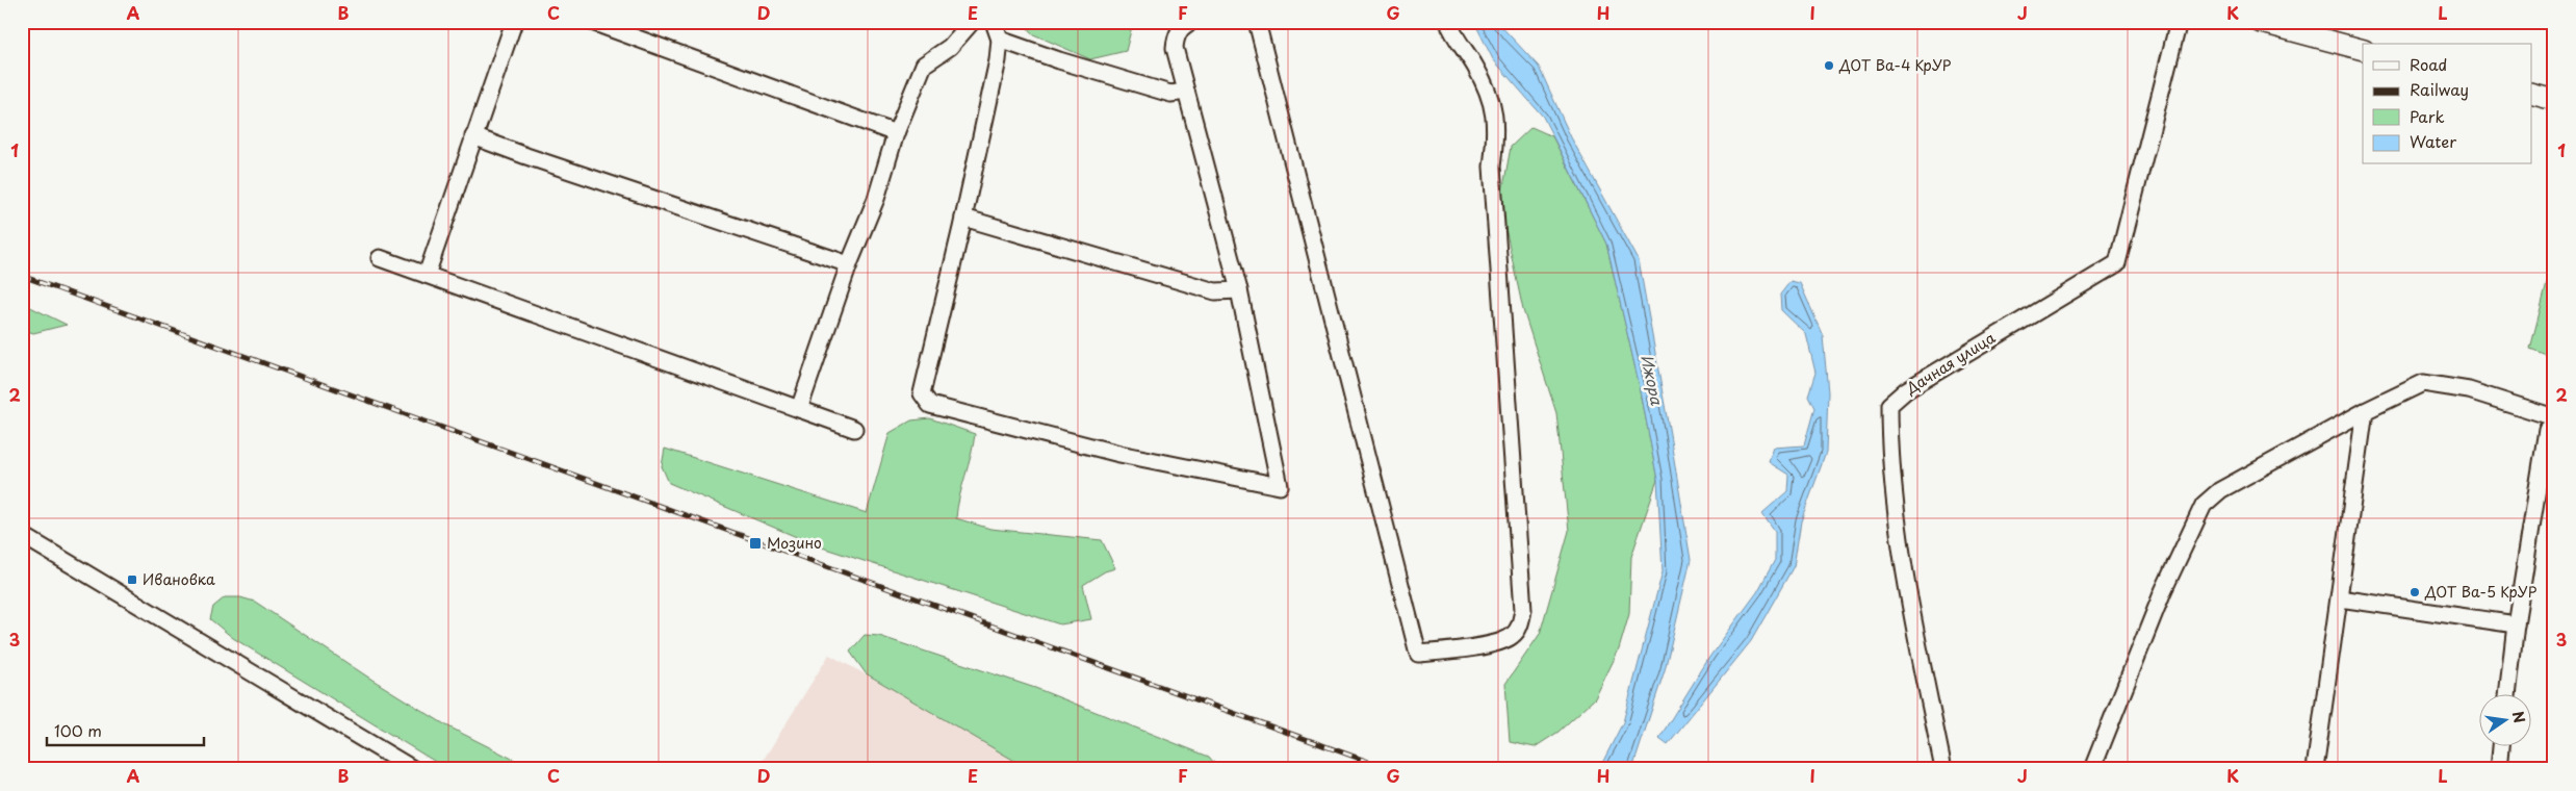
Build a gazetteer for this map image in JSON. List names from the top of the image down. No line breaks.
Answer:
{"streets":{"street":["Дачная улица"]},"water":["Ижора"],"places":{"other":["ДОТ Ва-4 КрУР","ДОТ Ва-5 КрУР"],"transit":["Мозино","Ивановка"]},"legend":["Road","Railway","Park","Water"],"scale_bar":"100 m","north":"right","grid":{"columns":["A","B","C","D","E","F","G","H","I","J","K","L"],"rows":["1","2","3"]}}
